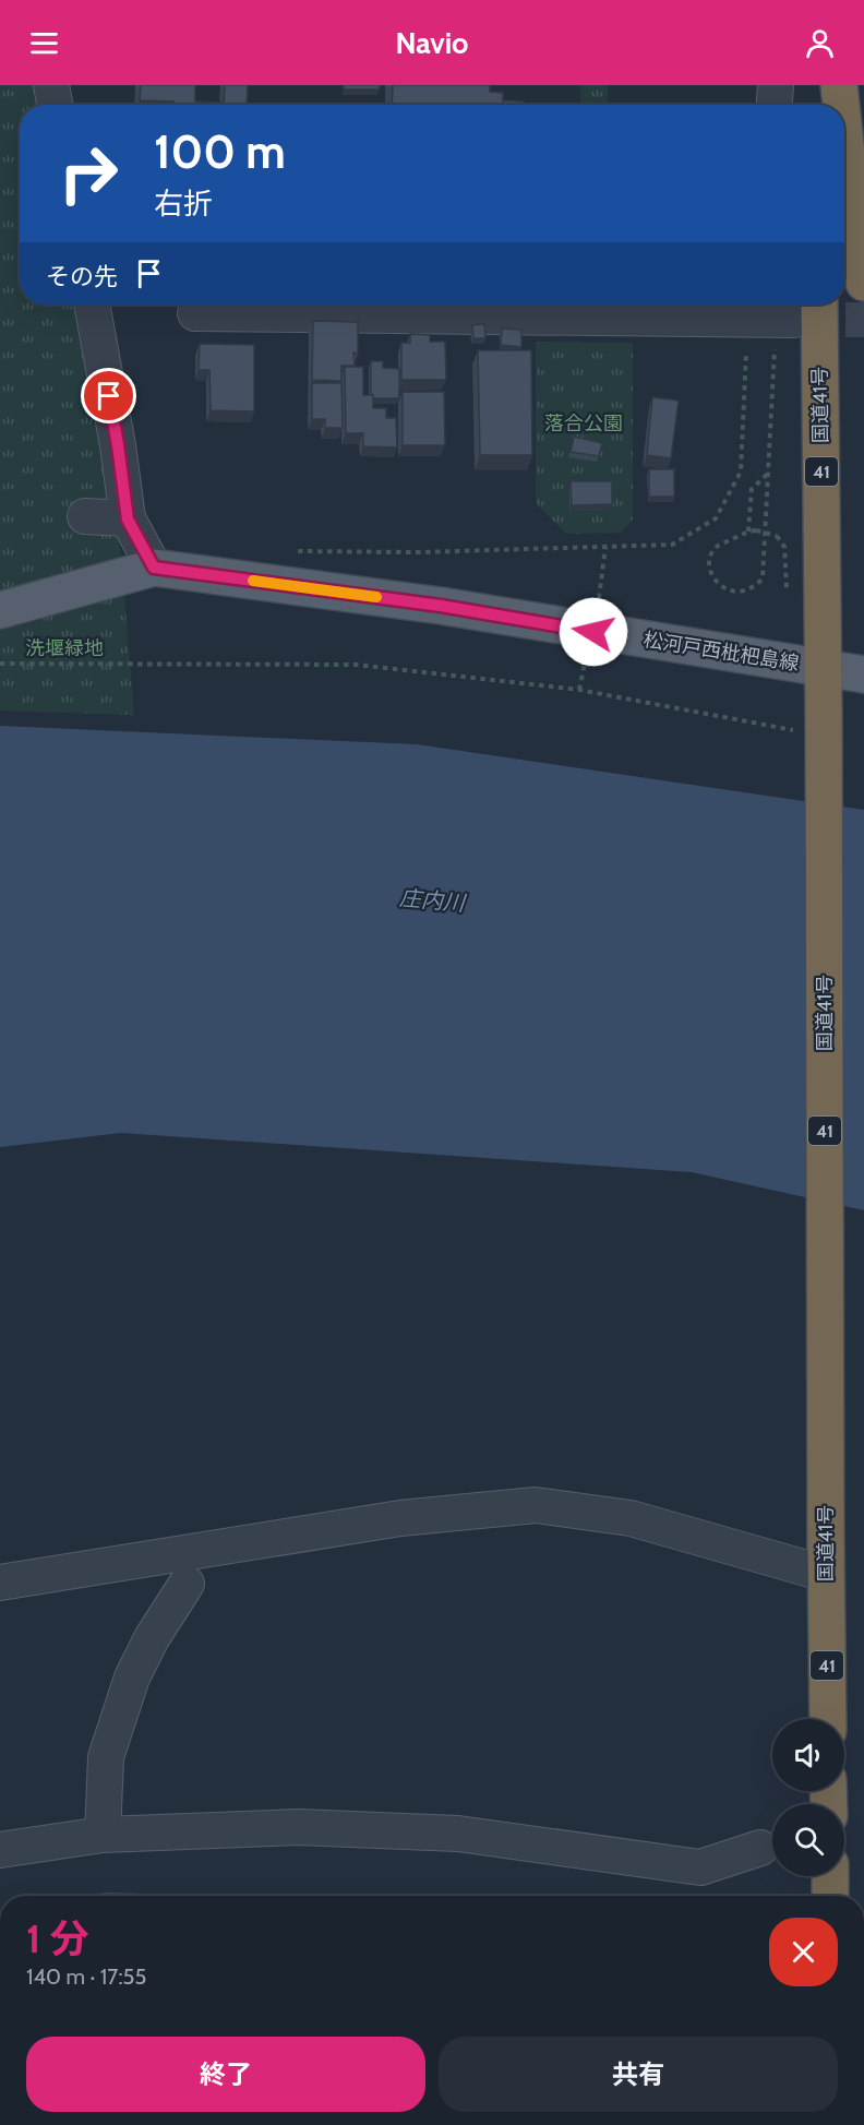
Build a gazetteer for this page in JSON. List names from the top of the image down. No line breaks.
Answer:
{"streets":{"highway":["国道41号","41"],"main road":["松河戸西枇杷島線"]},"crossings":[["国道41号","松河戸西枇杷島線"]],"water":["庄内川"],"parks":["落合公園","洗堰緑地"],"page":{"header":"Navio","turn":["100 m","右折"],"then":"その先","heading":["1 分","140 m · 17:55"],"buttons":["終了","共有"]}}
